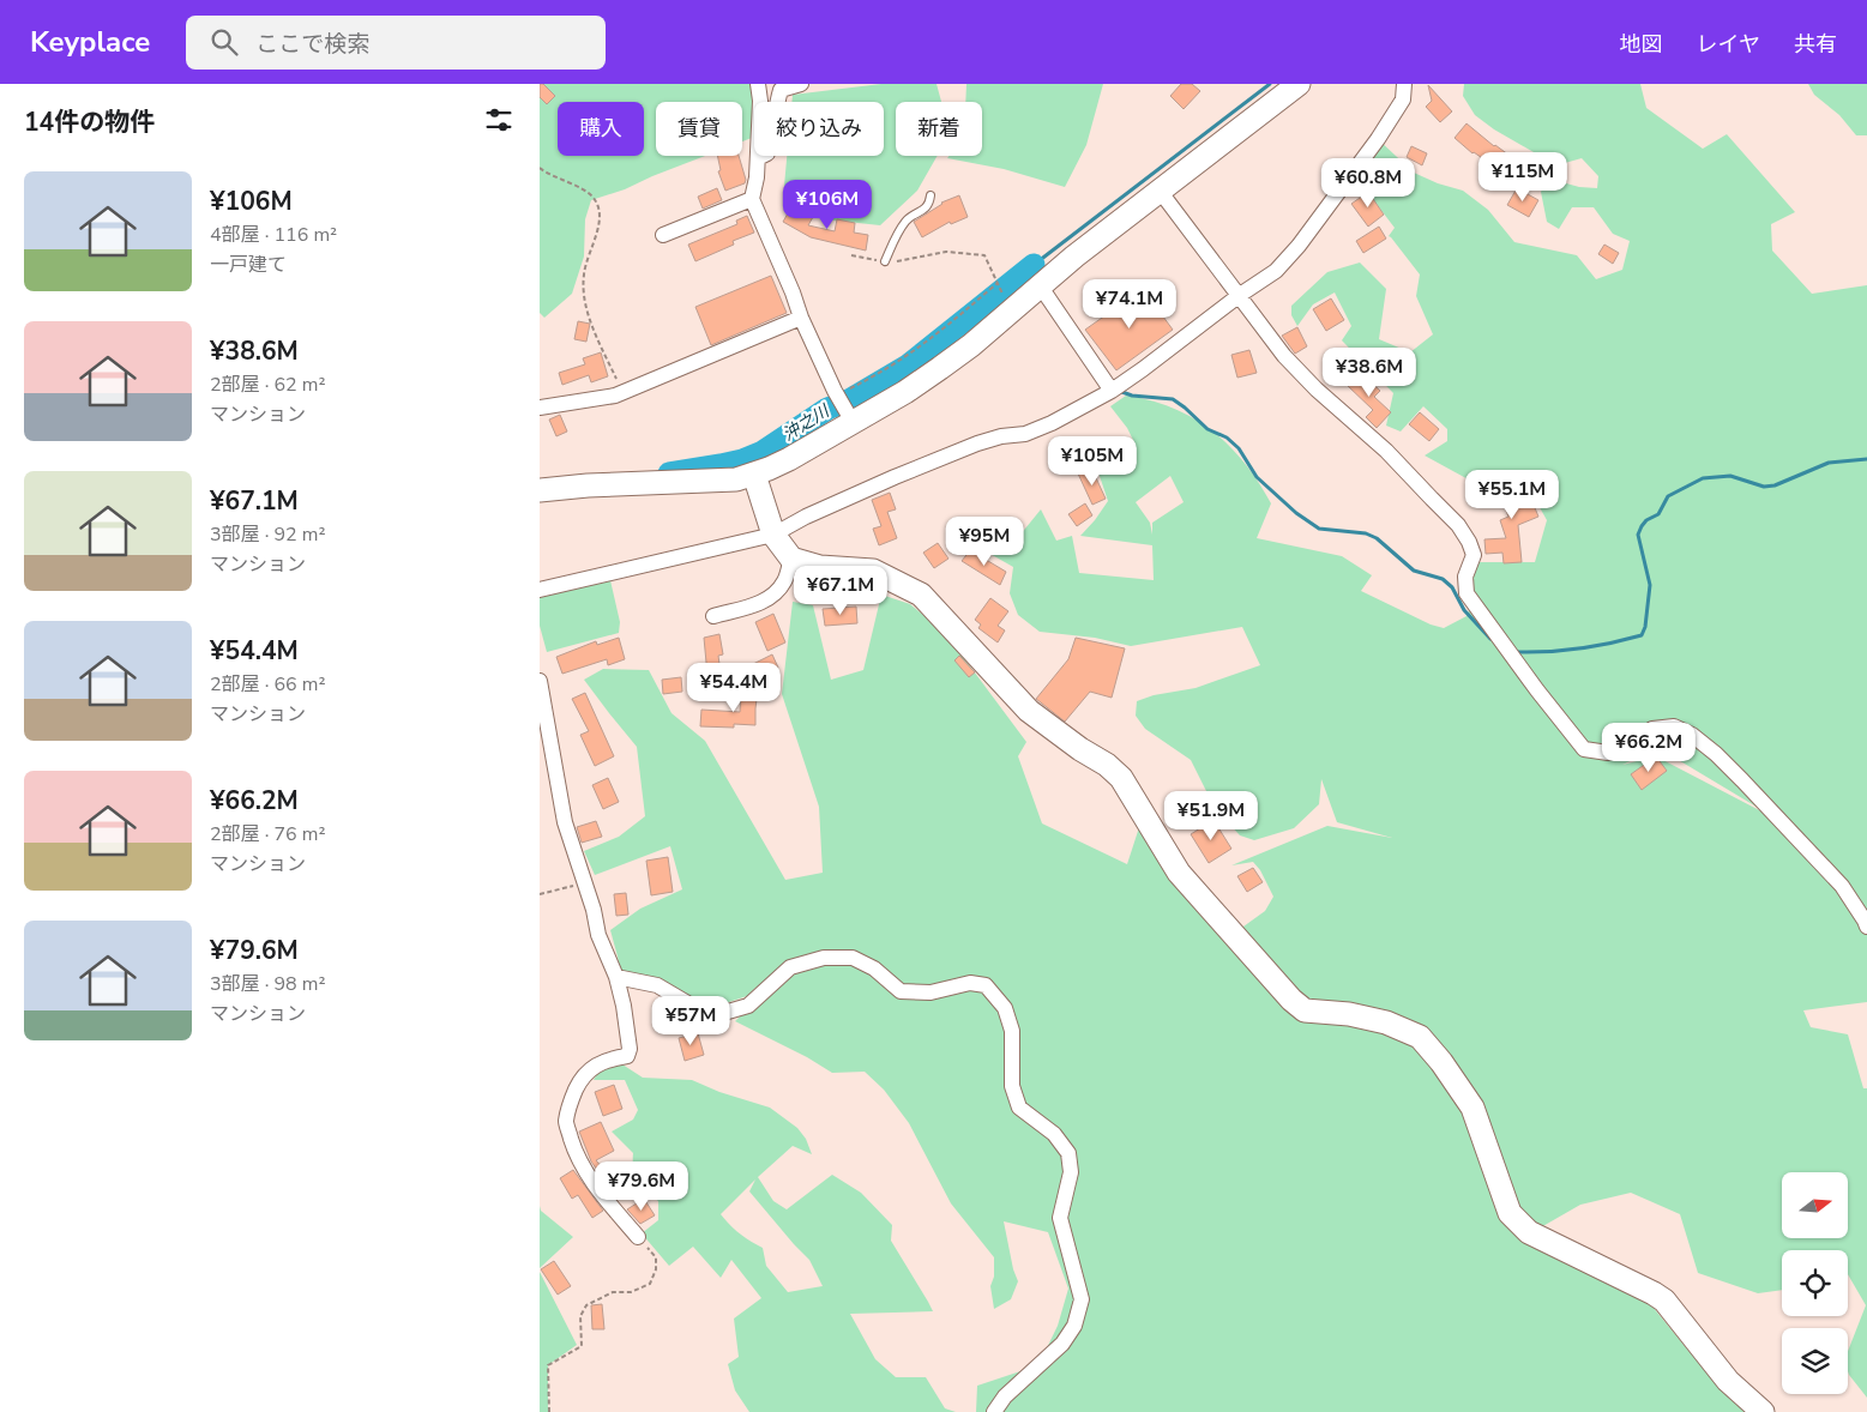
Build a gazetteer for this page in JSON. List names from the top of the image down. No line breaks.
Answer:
{"water":["沖之川"],"north":"right","page":{"header":"Keyplace","search":"ここで検索","nav":["地図","レイヤ","共有"],"heading":"14件の物件","chip":["購入","賃貸","絞り込み","新着"],"price":["¥115M","¥60.8M","¥106M","¥74.1M","¥38.6M","¥105M","¥55.1M","¥95M","¥67.1M","¥54.4M","¥66.2M","¥51.9M","¥57M","¥79.6M"],"list":[{"name":"¥106M","note":"4部屋 · 116 m² · 一戸建て"},{"name":"¥38.6M","note":"2部屋 · 62 m² · マンション"},{"name":"¥67.1M","note":"3部屋 · 92 m² · マンション"},{"name":"¥54.4M","note":"2部屋 · 66 m² · マンション"},{"name":"¥66.2M","note":"2部屋 · 76 m² · マンション"},{"name":"¥79.6M","note":"3部屋 · 98 m² · マンション"}]}}
